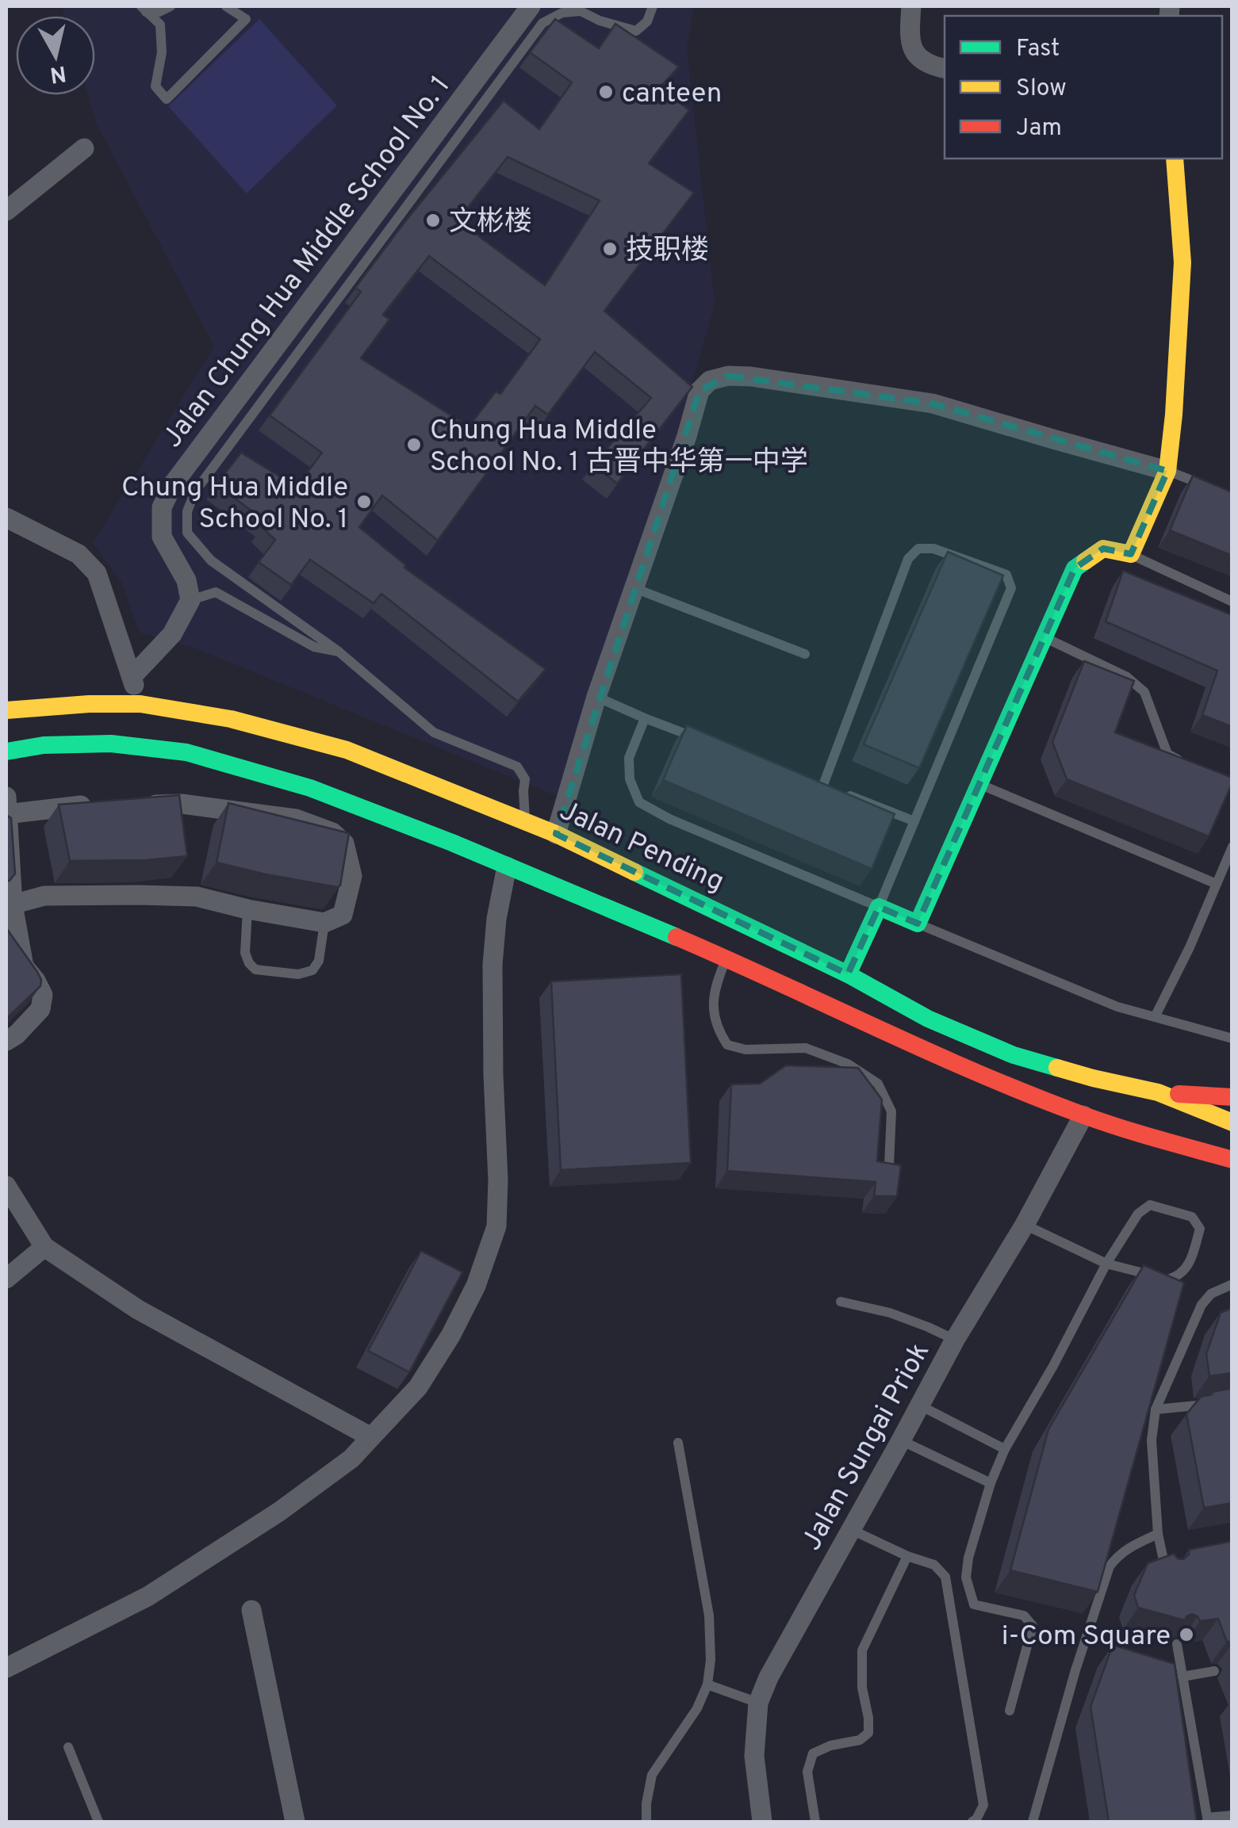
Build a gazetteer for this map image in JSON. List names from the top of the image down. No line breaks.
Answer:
{"streets":{"main road":["Jalan Pending"],"street":["Jalan Chung Hua Middle School No. 1","Jalan Sungai Priok"]},"places":["canteen","文彬楼","技职楼","Chung Hua Middle School No. 1 古晋中华第一中学","Chung Hua Middle School No. 1","i-Com Square"],"legend":["Fast","Slow","Jam"],"north":"bottom"}
